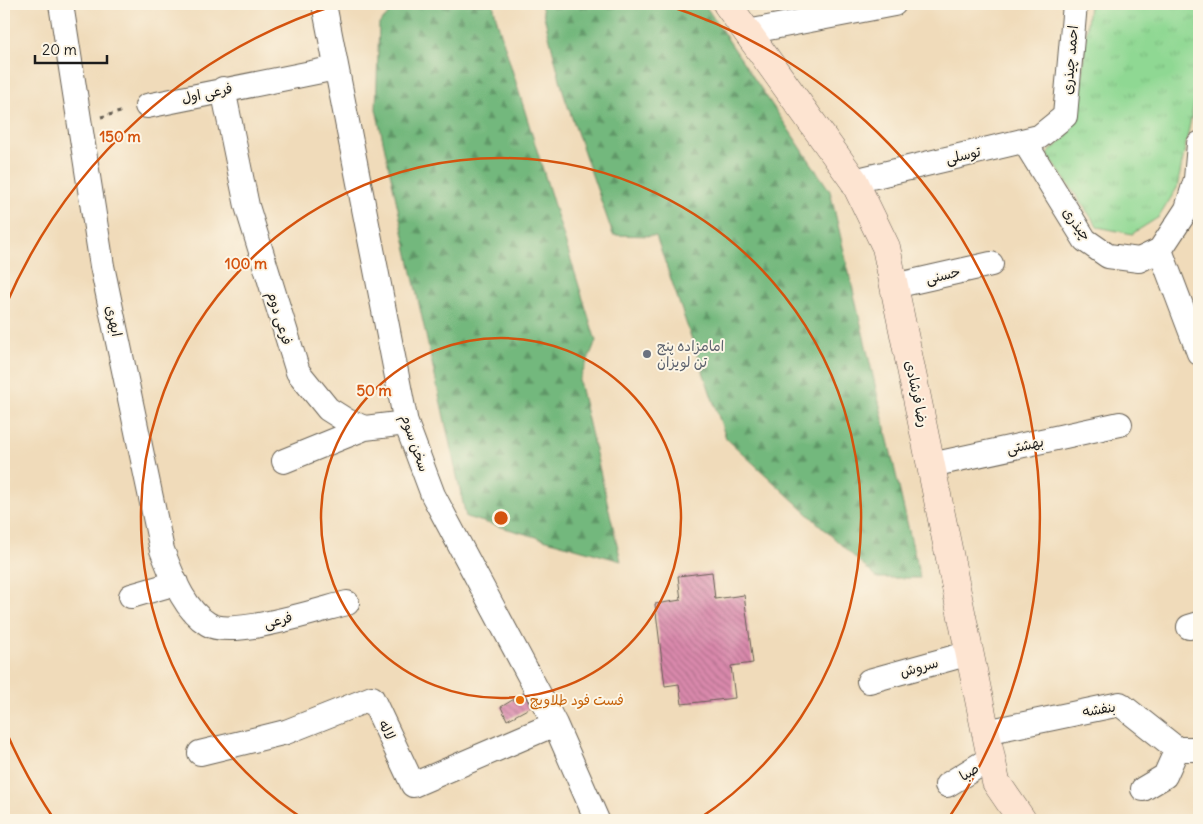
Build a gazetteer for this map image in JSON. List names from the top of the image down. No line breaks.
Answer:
{"streets":{"main road":["رضا فرشادی"],"street":["احمد چیذری","فرعی اول","توسلی","چیذری","حسنی","فرعی دوم","ابهری","سخن سوم","بهشتی","فرعی","سروش","بنفشه","لاله","صبا"]},"crossings":[["احمد چیذری","توسلی"],["فرعی اول","فرعی دوم"],["فرعی اول","سخن سوم"],["توسلی","چیذری"],["توسلی","رضا فرشادی"],["حسنی","رضا فرشادی"],["ابهری","فرعی"],["رضا فرشادی","بهشتی"],["رضا فرشادی","سروش"],["رضا فرشادی","بنفشه"],["رضا فرشادی","صبا"],["سخن سوم","لاله"]],"places":["امامزاده پنج تن لویزان","فست فود طلاویچ"],"scale_bar":"20 m","rings":["150 m","100 m","50 m"]}
